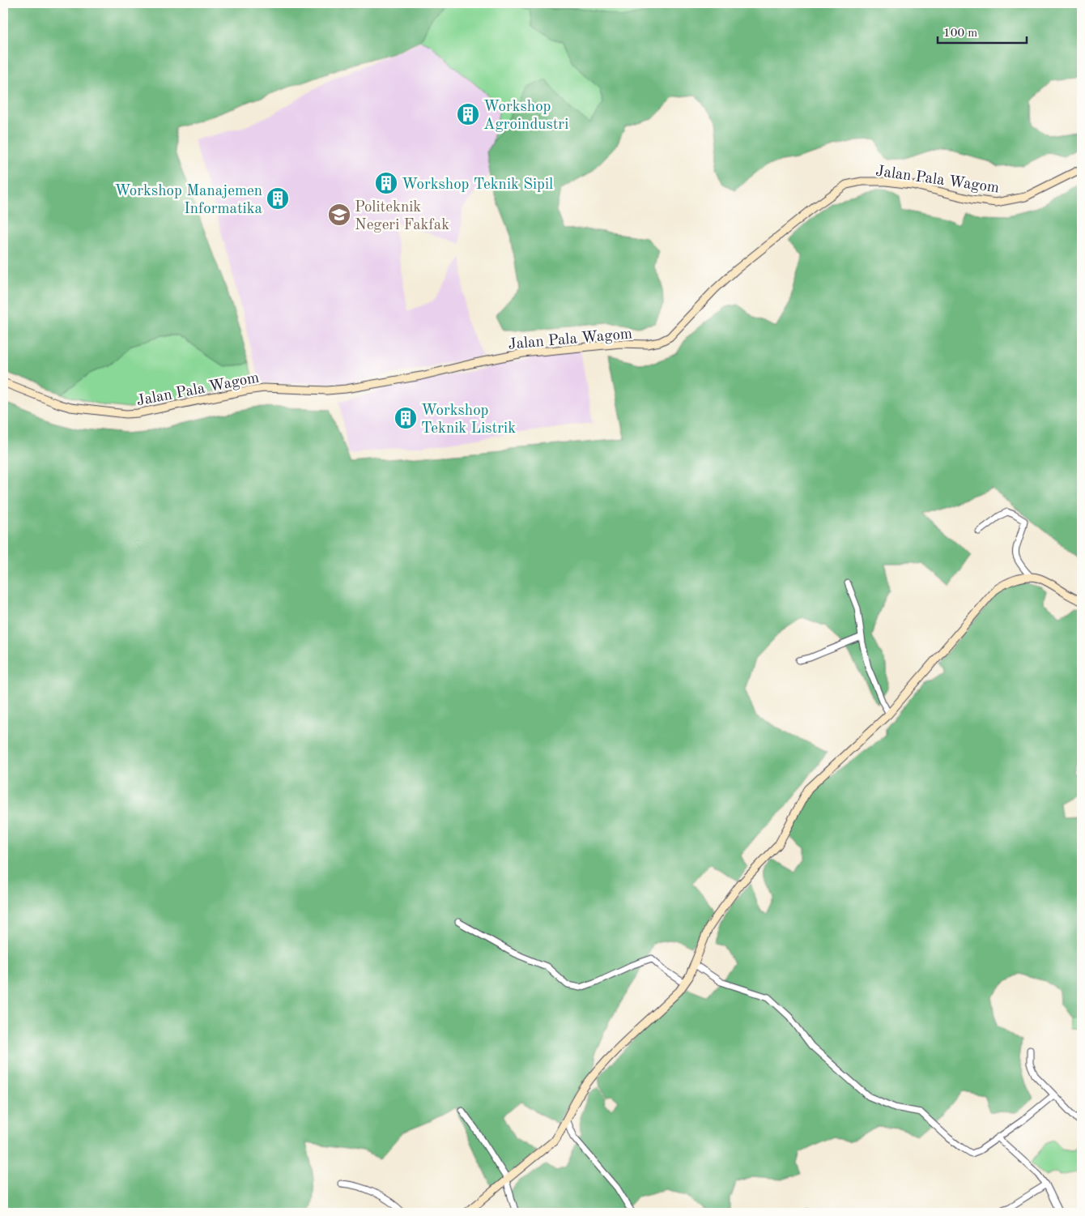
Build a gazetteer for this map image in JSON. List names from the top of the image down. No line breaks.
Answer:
{"streets":{"main road":["Jalan Pala Wagom"]},"places":{"building":["Workshop Agroindustri","Workshop Teknik Sipil","Workshop Manajemen Informatika","Workshop Teknik Listrik"],"school or university":["Politeknik Negeri Fakfak"]},"scale_bar":"100 m"}
